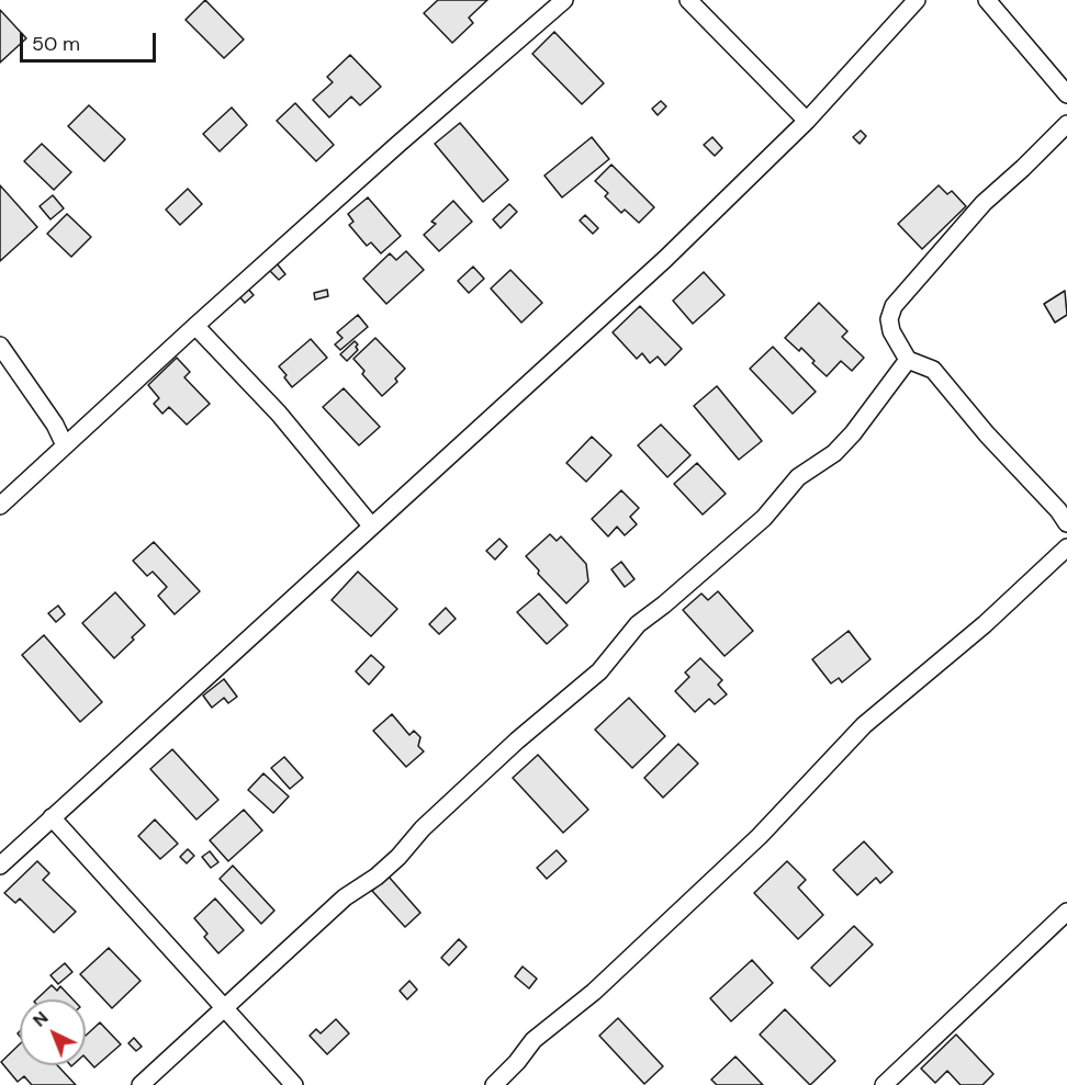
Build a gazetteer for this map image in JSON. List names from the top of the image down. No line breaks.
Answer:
{"scale_bar":"50 m","north":"top left"}
